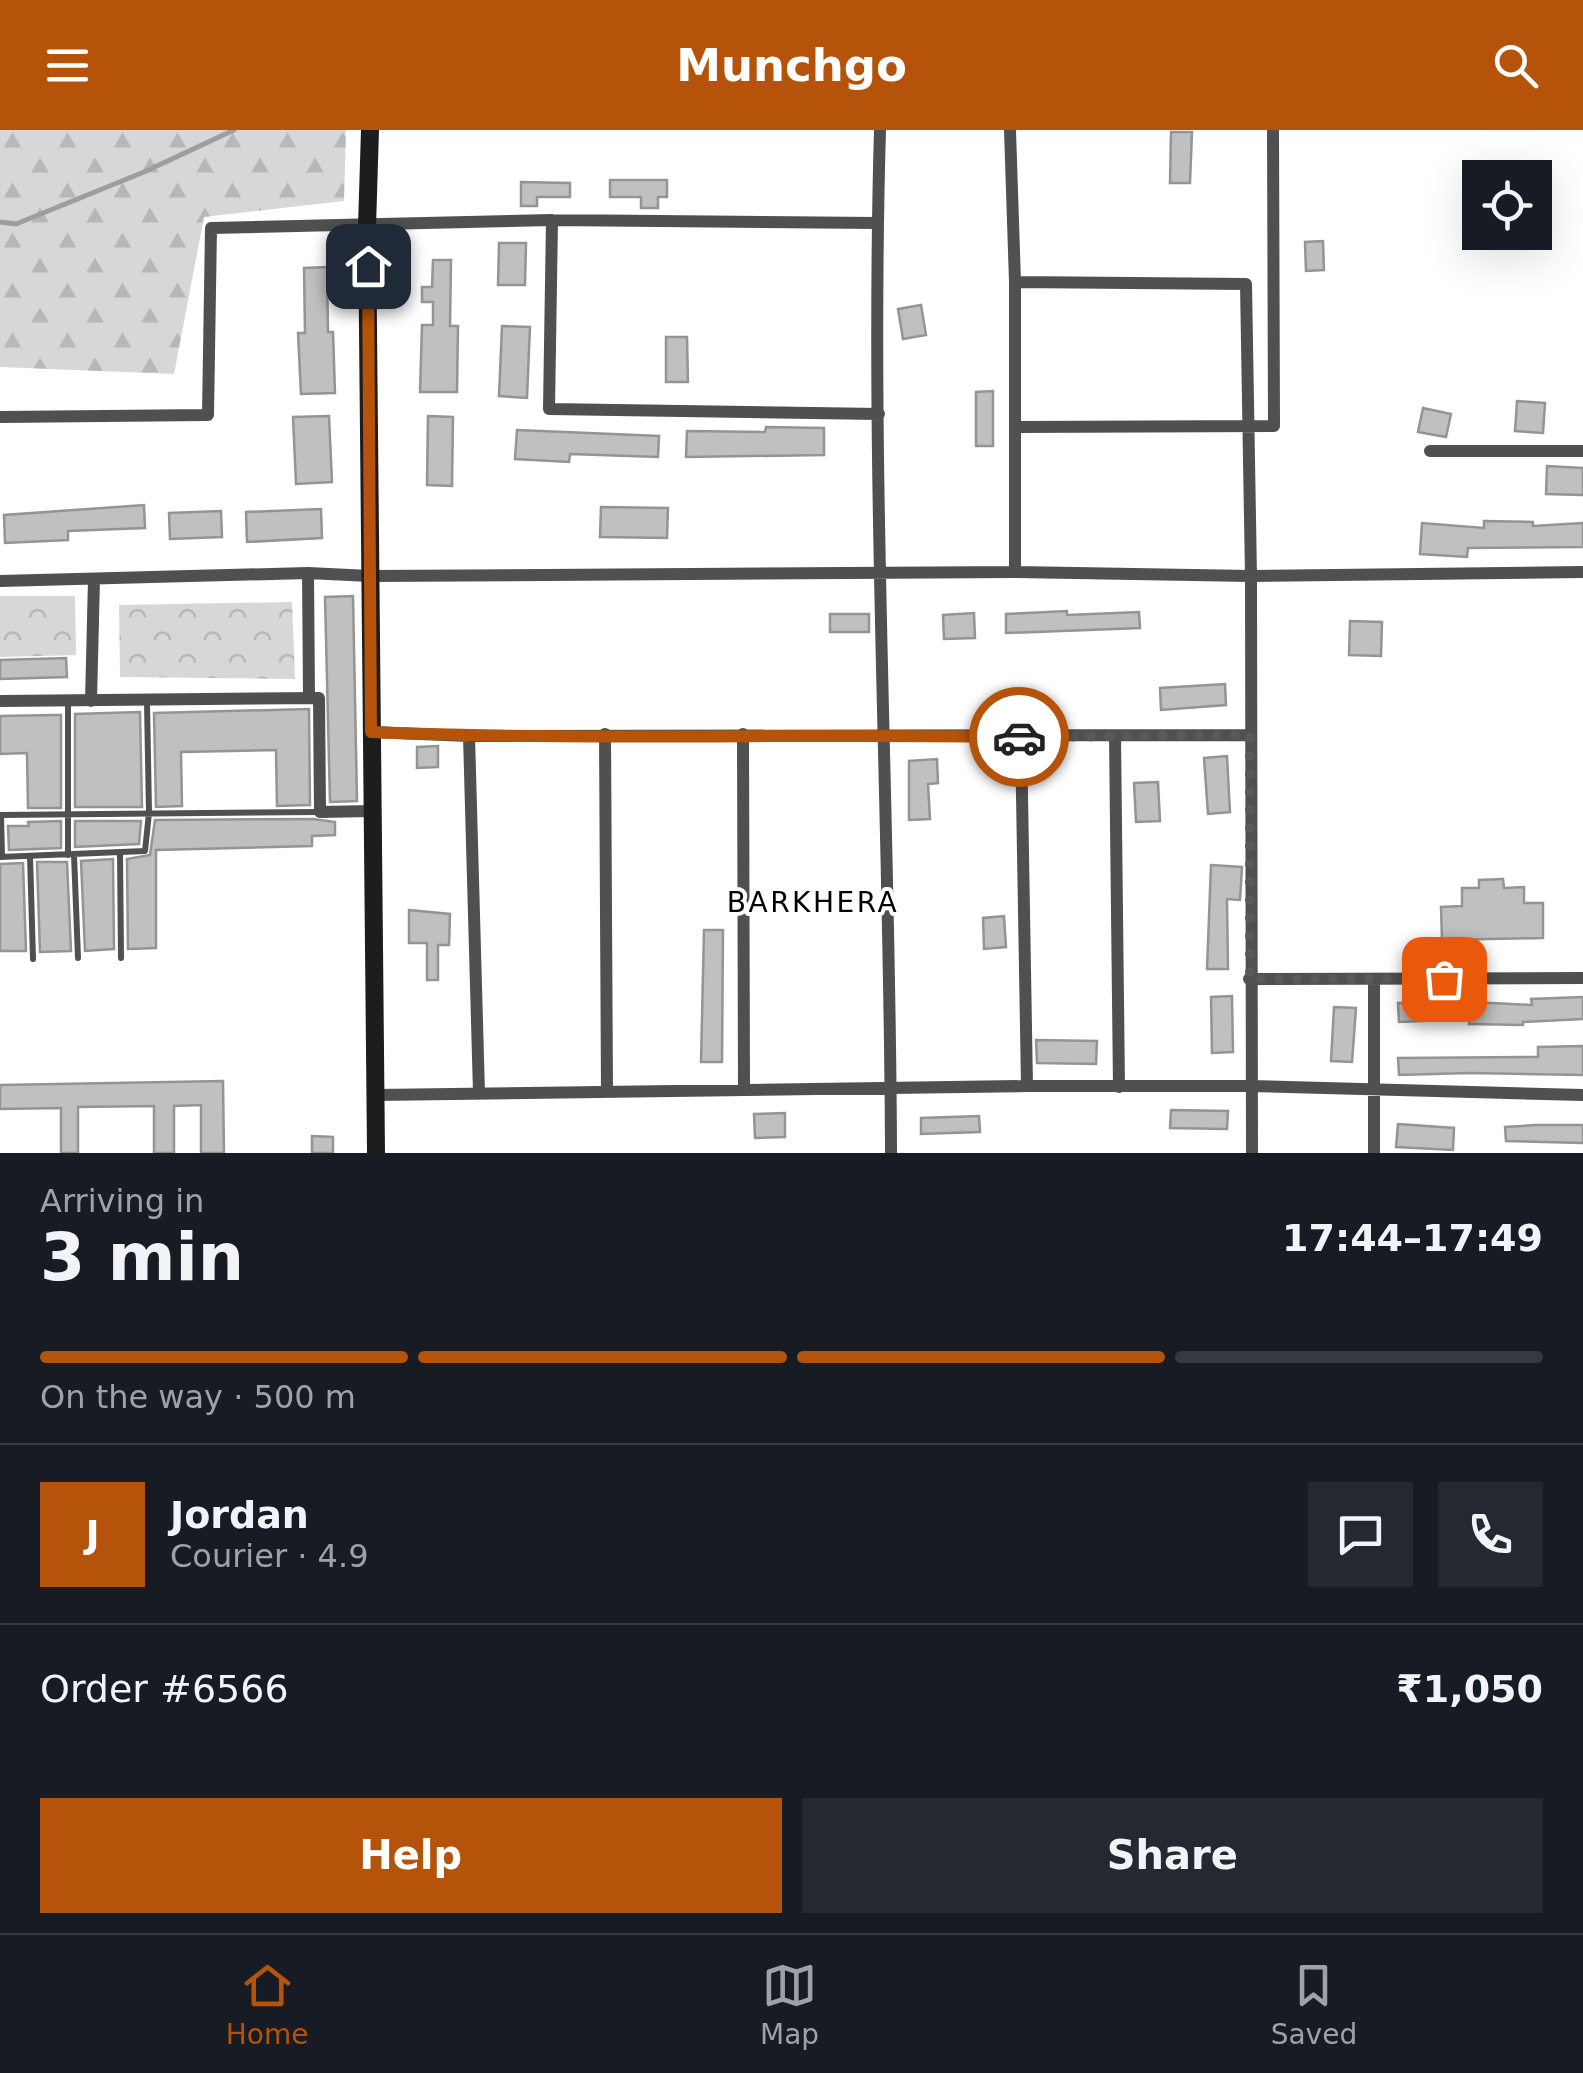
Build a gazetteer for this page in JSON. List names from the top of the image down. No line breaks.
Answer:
{"districts":["BARKHERA"],"page":{"header":"Munchgo","heading":["3 min","Arriving in","17:44–17:49"],"panel":["Jordan","Courier · 4.9","Order #6566","₹1,050"],"bar":"On the way · 500 m","round":"J","buttons":["Help","Share"],"tabs":["Home","Map","Saved"]}}
